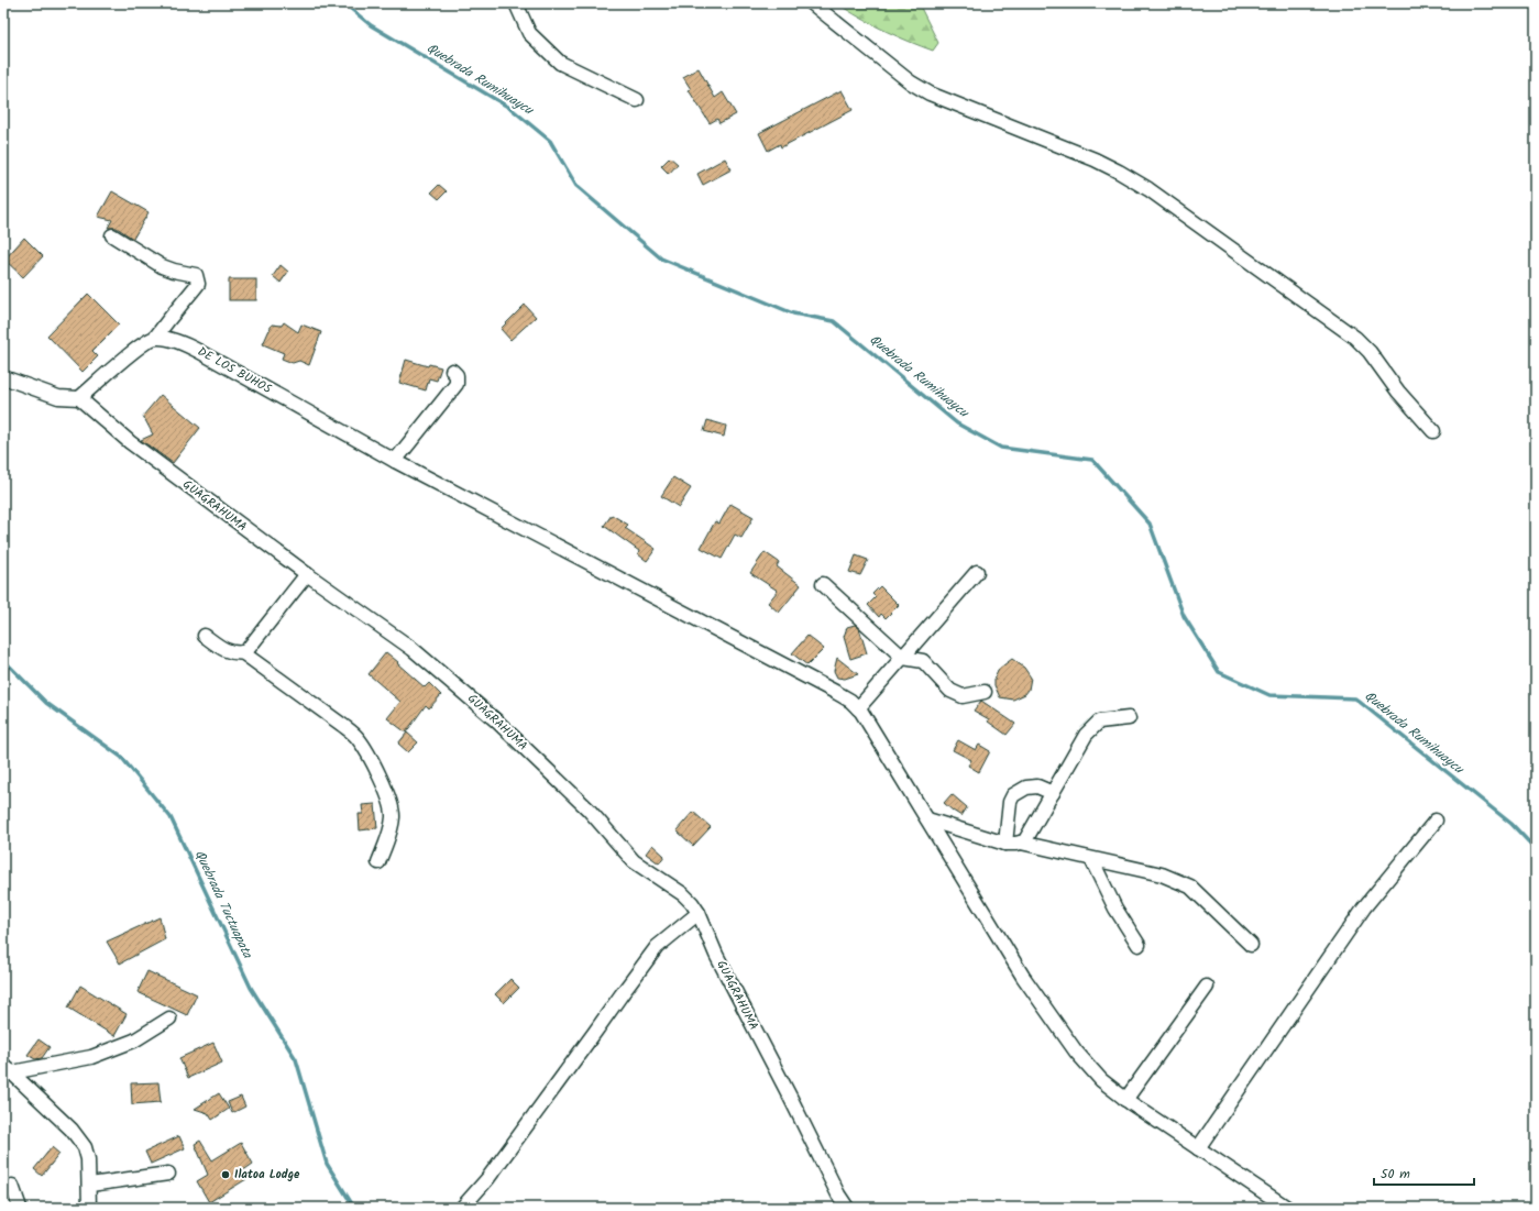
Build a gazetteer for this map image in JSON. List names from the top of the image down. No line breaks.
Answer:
{"streets":{"street":["DE LOS BUHOS","GUAGRAHUMA"]},"water":["Quebrada Rumihuaycu","Quebrada Tuctuapata"],"places":["Ilatoa Lodge"],"scale_bar":"50 m"}
